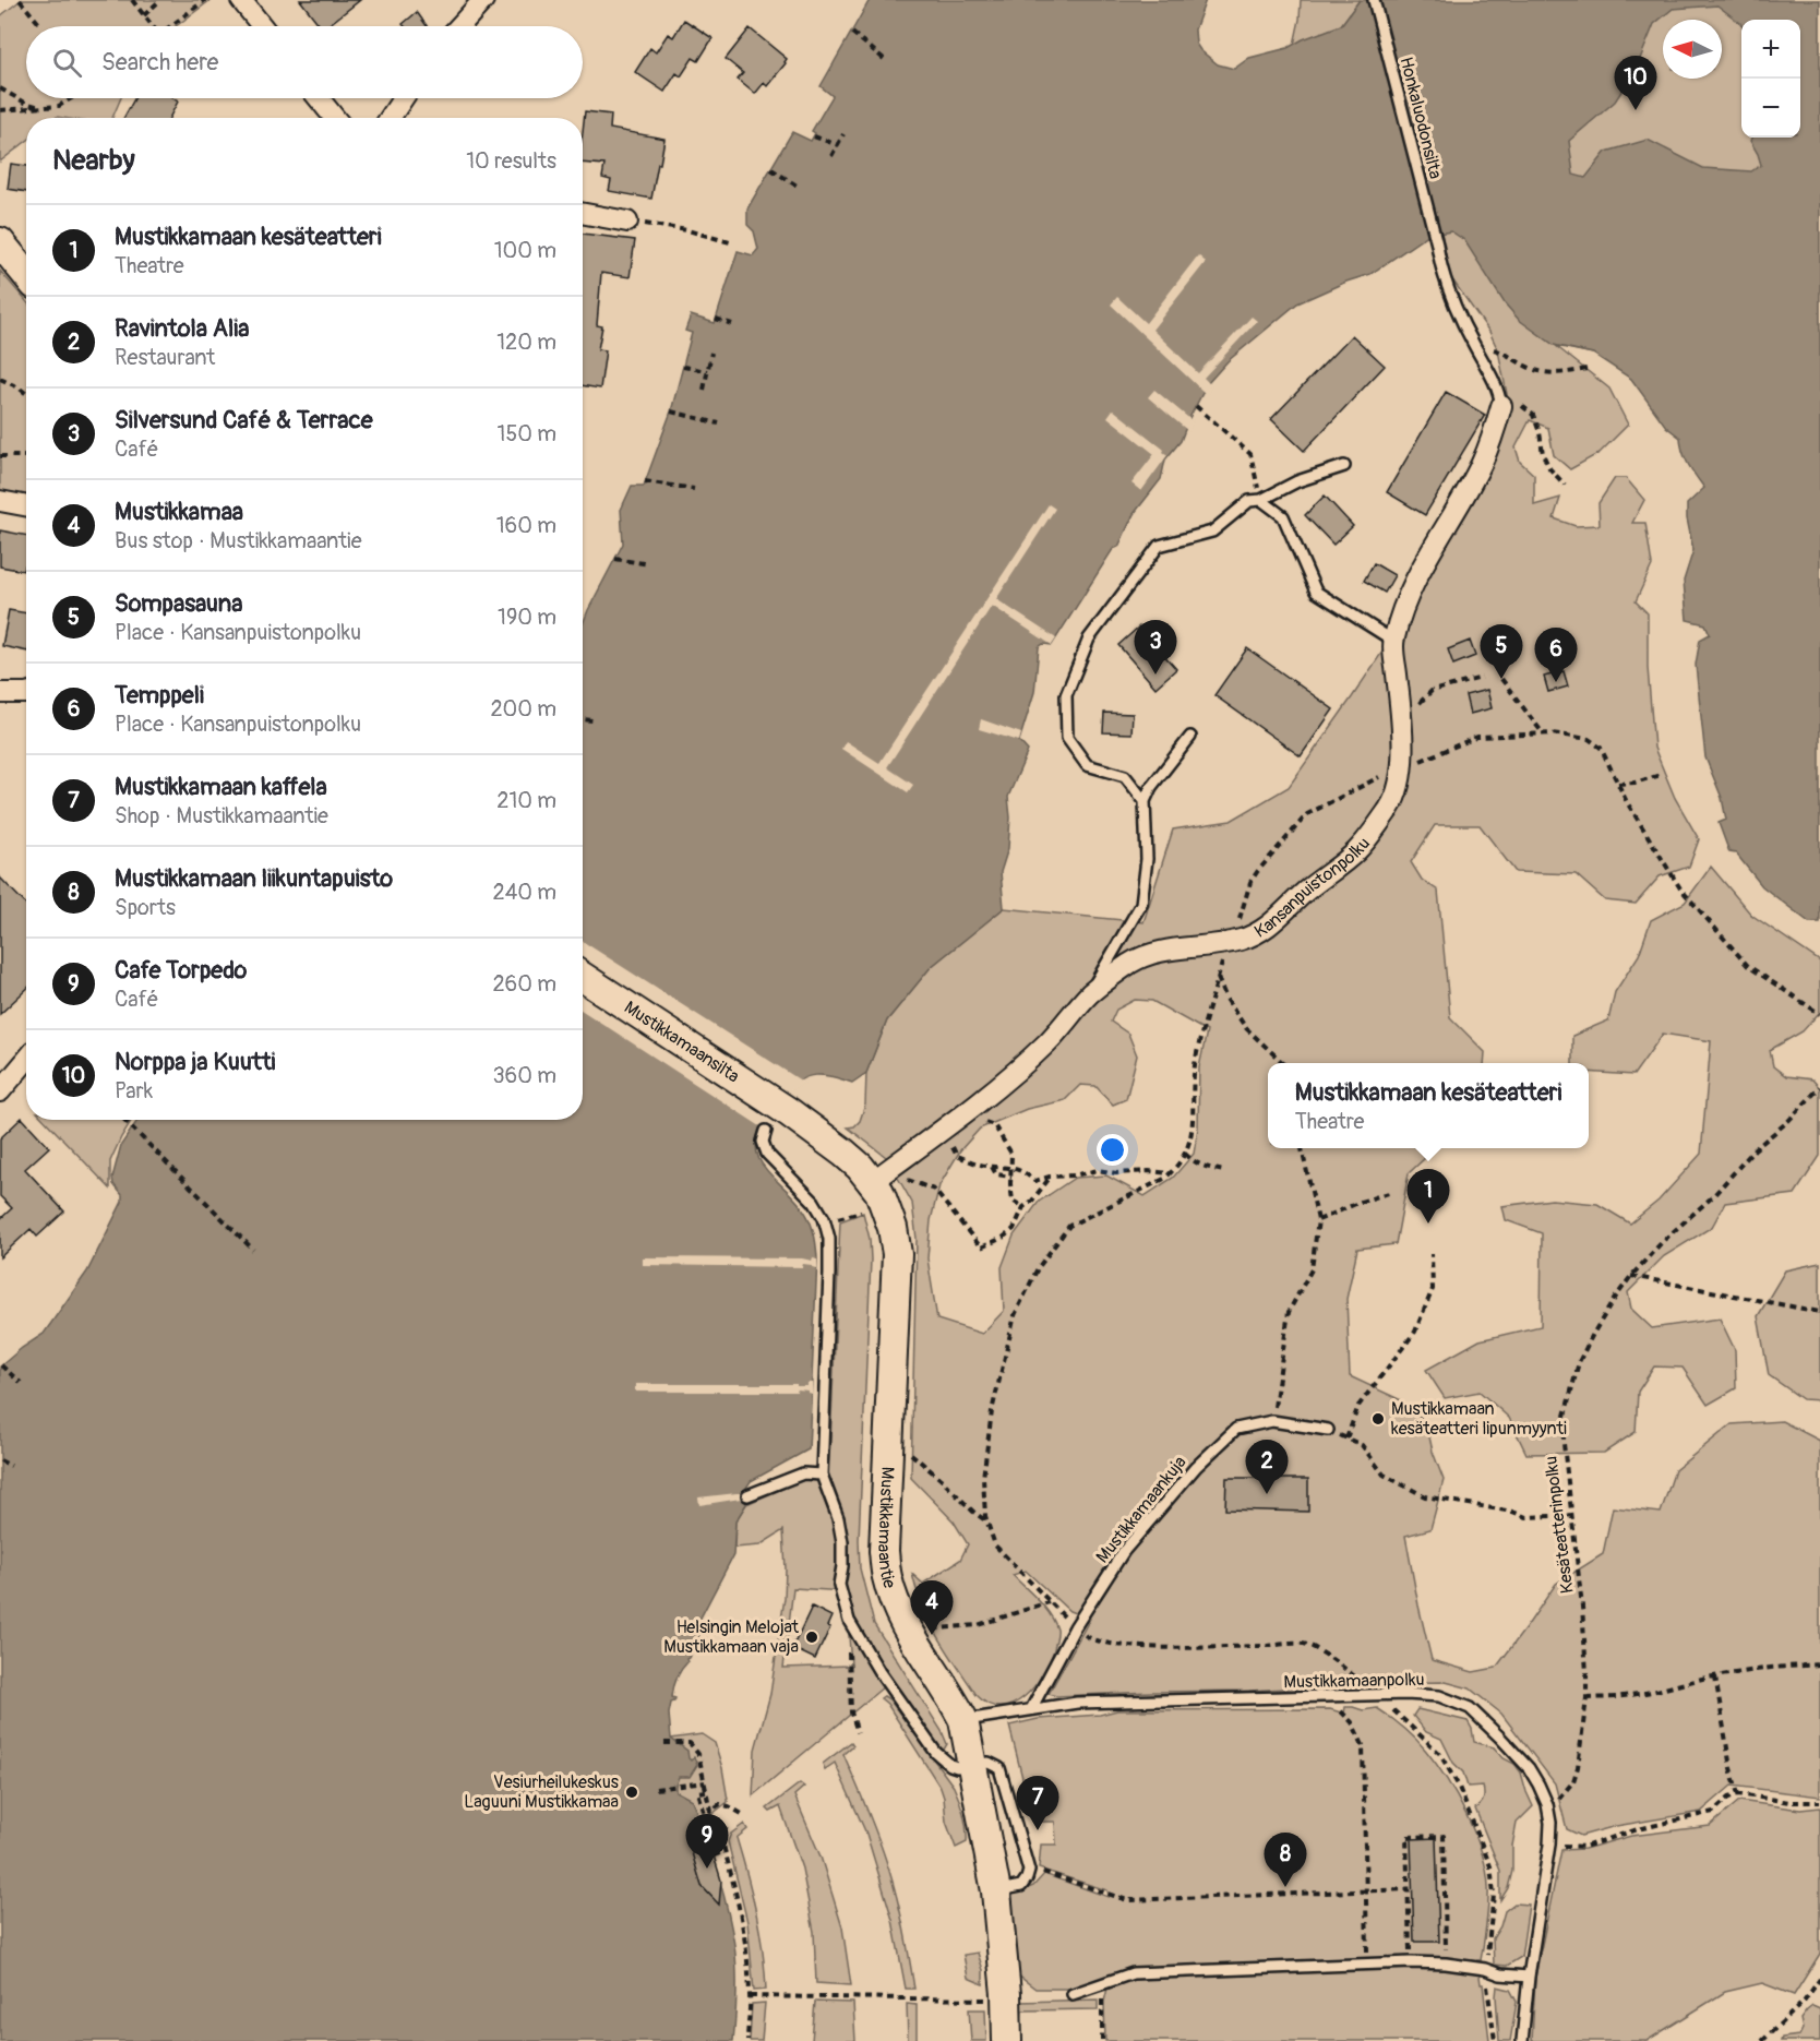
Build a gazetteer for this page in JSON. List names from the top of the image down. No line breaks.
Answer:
{"streets":{"street":["Kansanpuistonpolku","Mustikkamaansilta","Mustikkamaantie"],"lane":["Honkaluodonsilta","Mustikkamaankuja","Mustikkamaanpolku"],"path":["Kesäteatterinpolku"]},"crossings":[["Honkaluodonsilta","Kansanpuistonpolku"],["Kansanpuistonpolku","Mustikkamaantie"],["Mustikkamaansilta","Mustikkamaantie"],["Mustikkamaankuja","Mustikkamaanpolku"],["Kesäteatterinpolku","Mustikkamaanpolku"]],"places":["Mustikkamaan kesäteatteri lipunmyynti","Helsingin Melojat Mustikkamaan vaja","Vesiurheilukeskus Laguuni Mustikkamaa"],"north":"left","page":{"map_buttons":["+","−"],"search":"Search here","pins":["10","3","5","6","1","2","4","7","9","8"],"heading":["Nearby","10 results"],"list":[{"mark":"1","name":"Mustikkamaan kesäteatteri","note":"Theatre","value":"100 m"},{"mark":"2","name":"Ravintola Alia","note":"Restaurant","value":"120 m"},{"mark":"3","name":"Silversund Café & Terrace","note":"Café","value":"150 m"},{"mark":"4","name":"Mustikkamaa","note":"Bus stop · Mustikkamaantie","value":"160 m"},{"mark":"5","name":"Sompasauna","note":"Place · Kansanpuistonpolku","value":"190 m"},{"mark":"6","name":"Temppeli","note":"Place · Kansanpuistonpolku","value":"200 m"},{"mark":"7","name":"Mustikkamaan kaffela","note":"Shop · Mustikkamaantie","value":"210 m"},{"mark":"8","name":"Mustikkamaan liikuntapuisto","note":"Sports","value":"240 m"},{"mark":"9","name":"Cafe Torpedo","note":"Café","value":"260 m"},{"mark":"10","name":"Norppa ja Kuutti","note":"Park","value":"360 m"}],"popup":["Mustikkamaan kesäteatteri","Theatre"]}}
